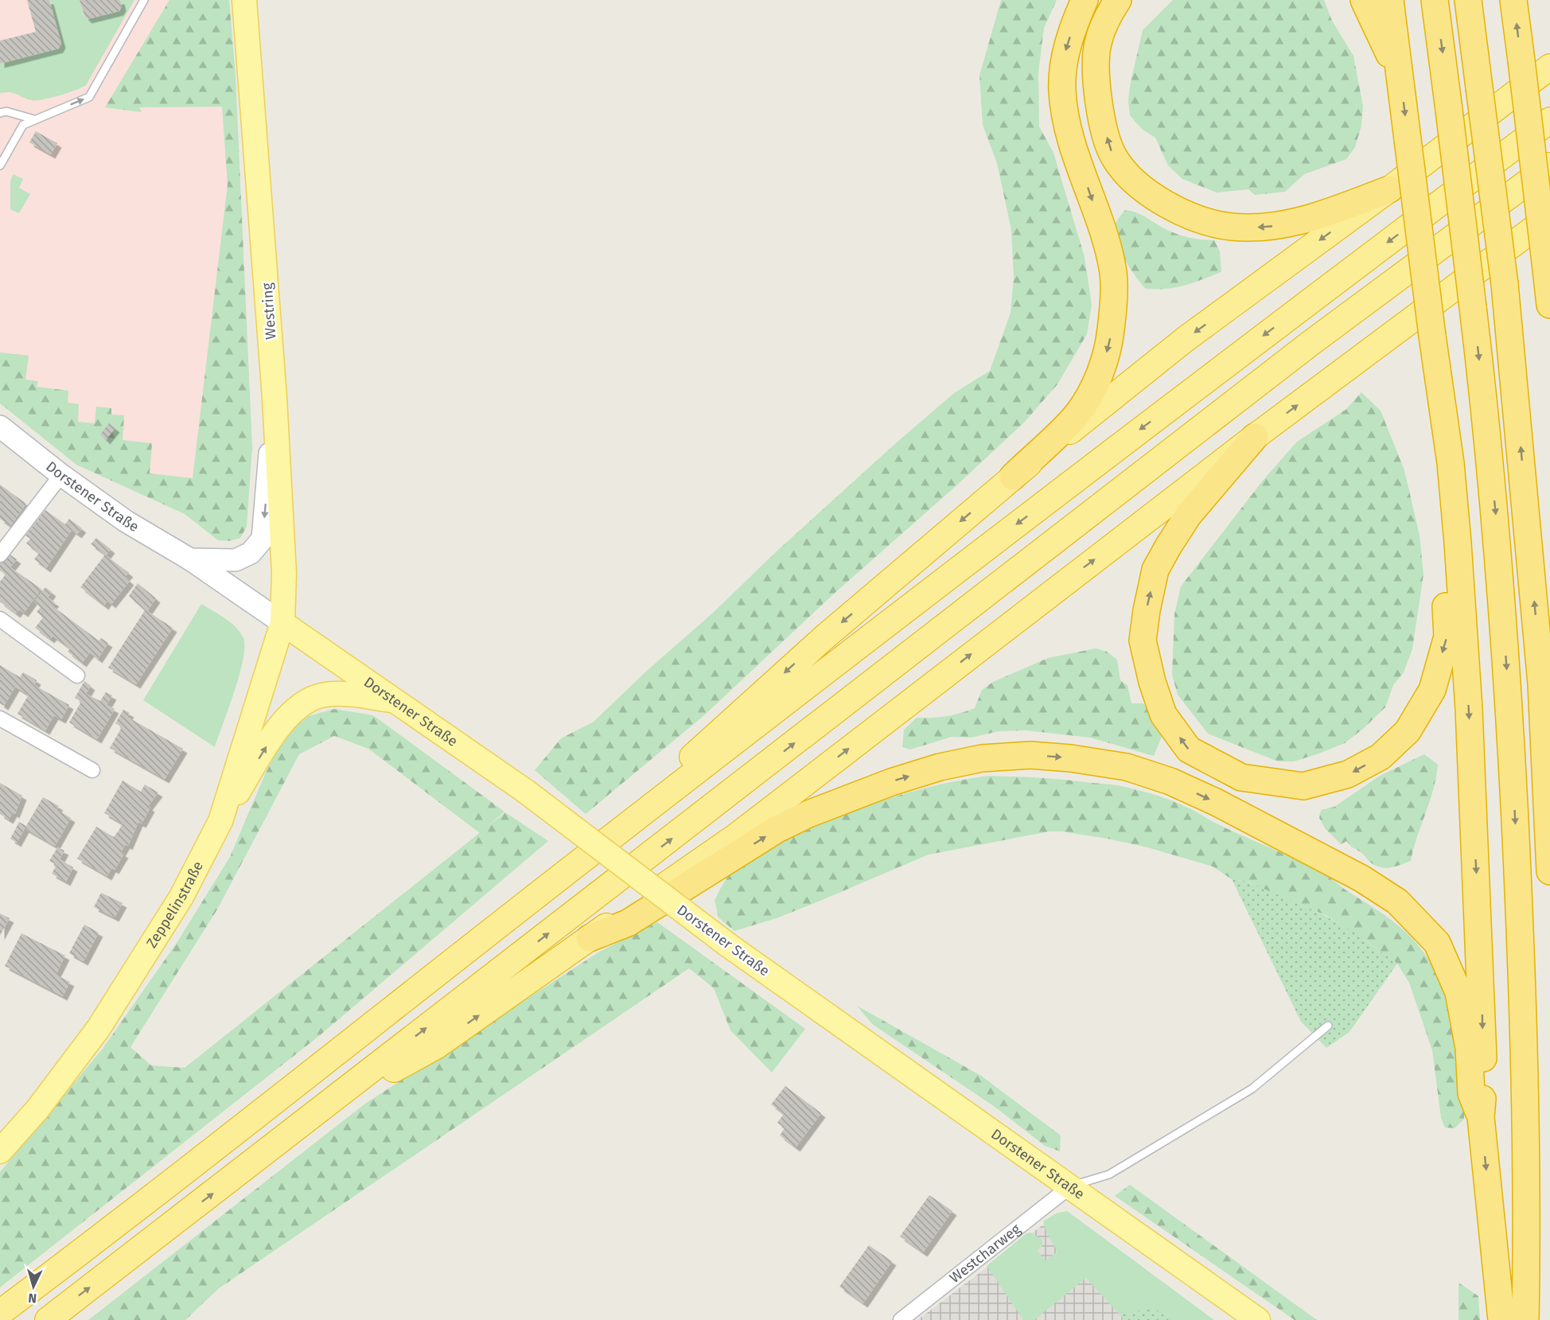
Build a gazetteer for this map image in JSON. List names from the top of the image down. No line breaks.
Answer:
{"streets":{"main road":["Westring","Dorstener Straße","Zeppelinstraße"],"street":["Westcharweg"]},"crossings":[["Westring","Dorstener Straße"],["Westring","Zeppelinstraße"],["Dorstener Straße","Zeppelinstraße"],["Dorstener Straße","Westcharweg"]],"north":"bottom"}
